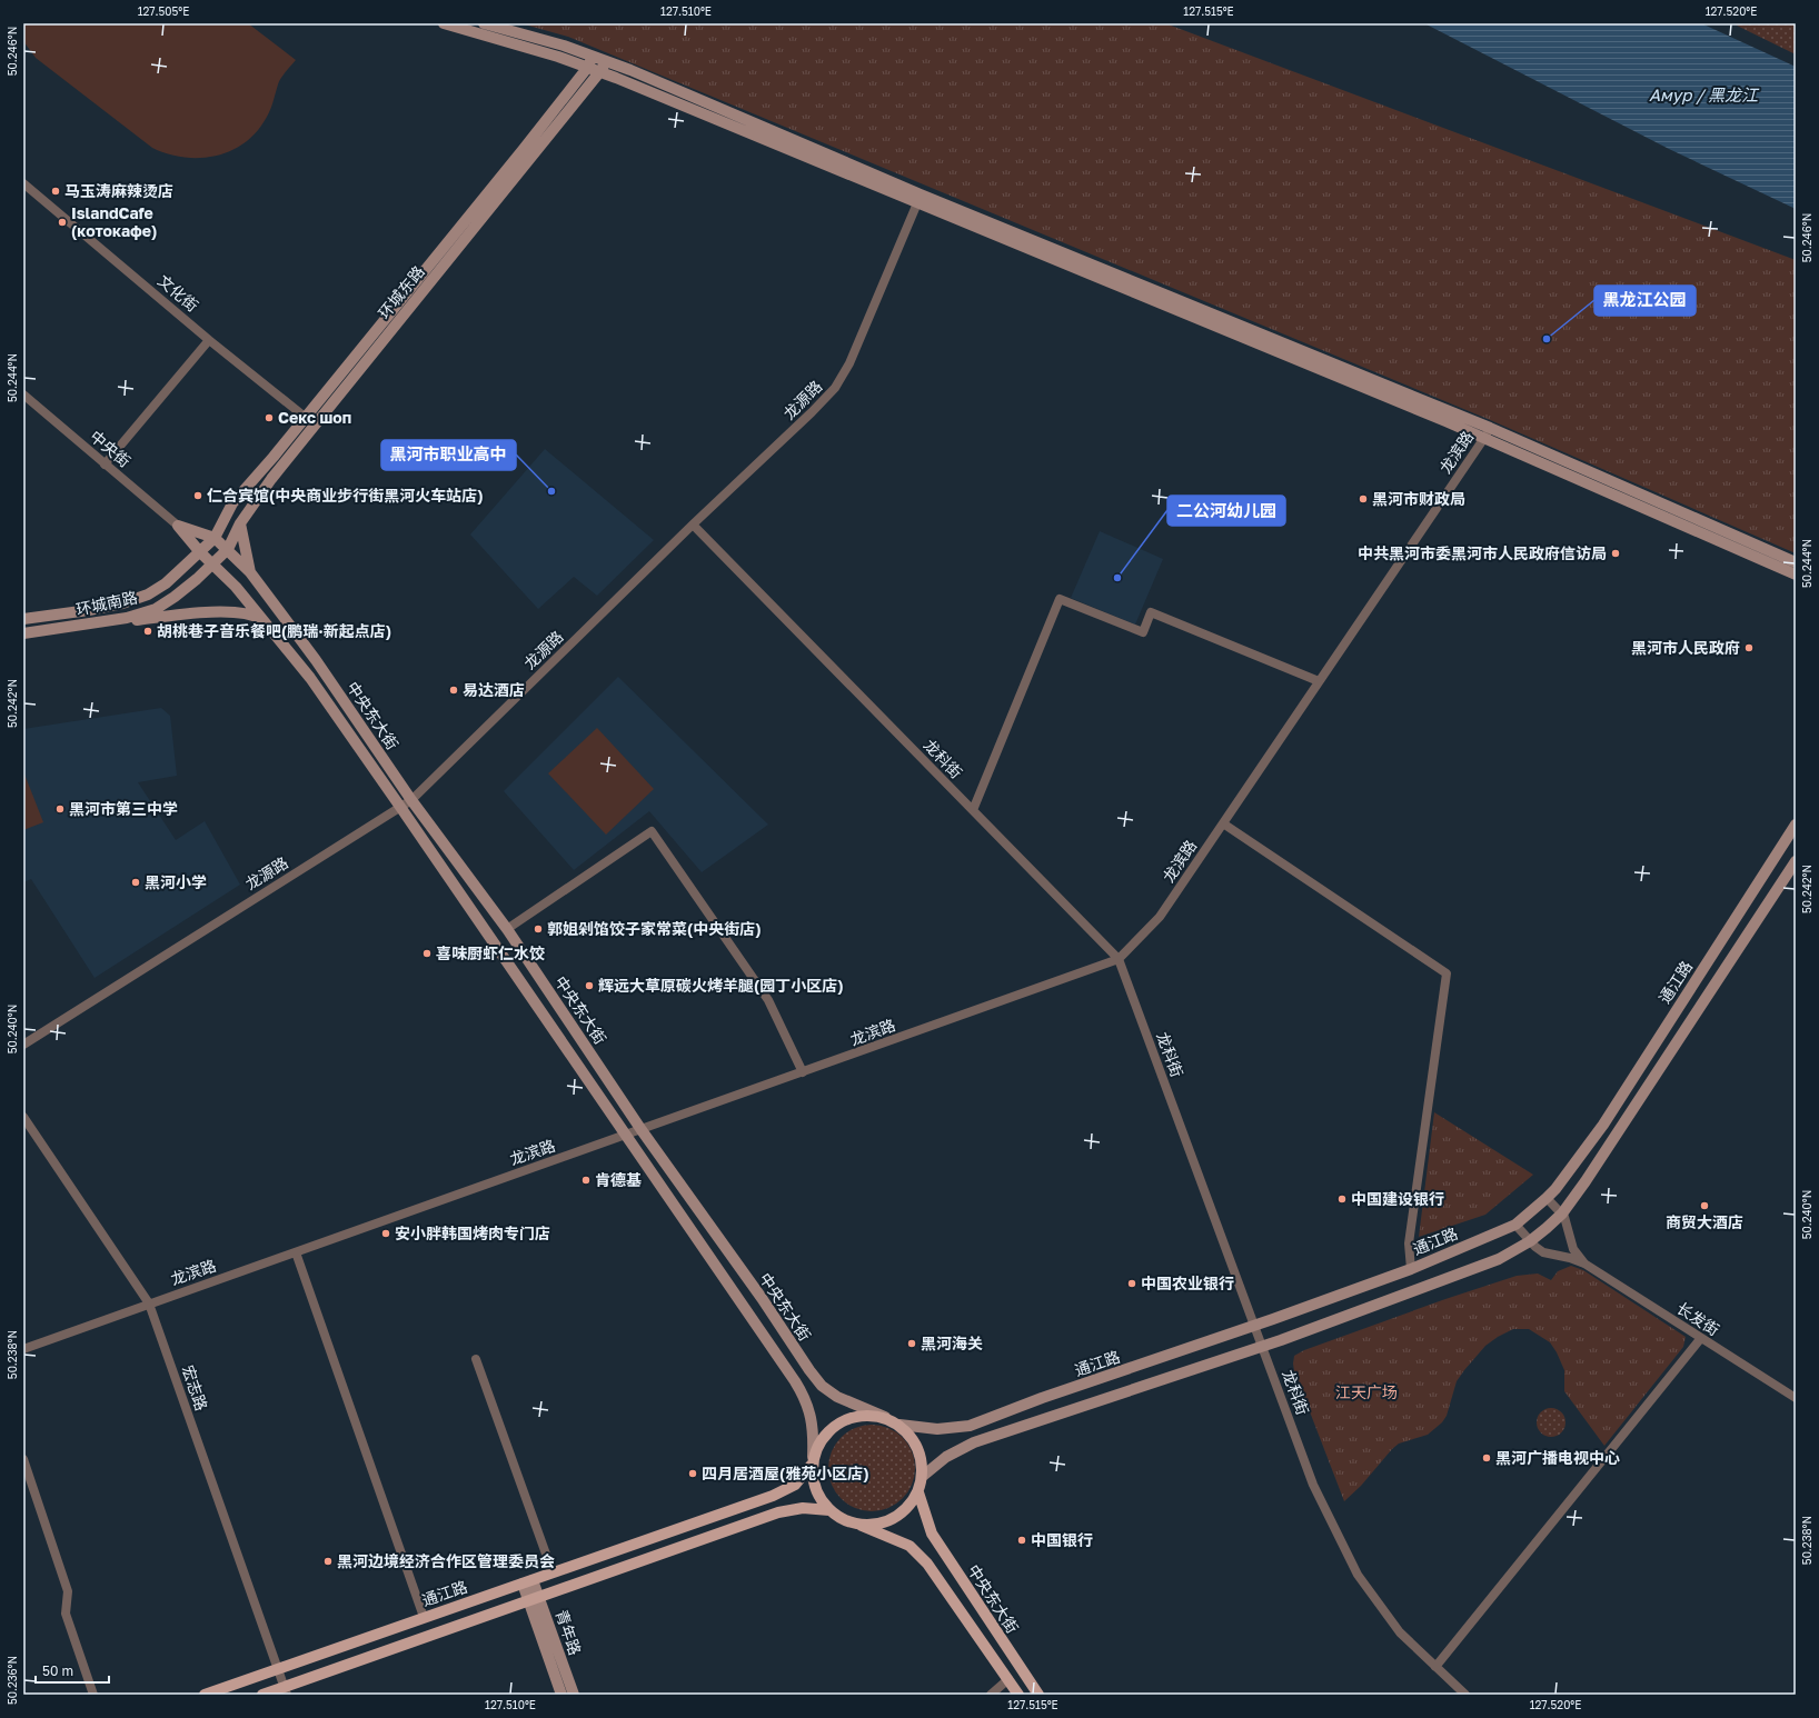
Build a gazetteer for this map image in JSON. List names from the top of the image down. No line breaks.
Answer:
{"streets":{"main road":["环城东路","环城南路","中央东大街","通江路","青年路"],"street":["文化街","龙源路","中央街","龙滨路","龙科街","长发街","宏志路"]},"crossings":[["环城东路","文化街"],["环城东路","环城南路"],["环城东路","中央东大街"],["龙源路","中央东大街"],["龙源路","龙科街"],["中央街","中央东大街"],["龙滨路","中央东大街"],["龙滨路","龙科街"],["龙滨路","宏志路"],["环城南路","中央东大街"],["中央东大街","通江路"],["龙科街","通江路"],["通江路","长发街"],["通江路","宏志路"],["通江路","青年路"]],"water":["Амур / 黑龙江"],"parks":["江天广场"],"places":["马玉涛麻辣烫店","IslandCafe (котокафе)","黑龙江公园","Секс шоп","黑河市职业高中","仁合宾馆(中央商业步行街黑河火车站店)","黑河市财政局","中共黑河市委黑河市人民政府信访局","二公河幼儿园","胡桃巷子音乐餐吧(鹏瑞·新起点店)","黑河市人民政府","易达酒店","黑河市第三中学","黑河小学","郭姐剁馅饺子家常菜(中央街店)","喜味厨虾仁水饺","辉远大草原碳火烤羊腿(园丁小区店)","肯德基","中国建设银行","商贸大酒店","安小胖韩国烤肉专门店","中国农业银行","黑河海关","黑河广播电视中心","四月居酒屋(雅苑小区店)","中国银行","黑河边境经济合作区管理委员会"],"scale_bar":"50 m","coordinates":["127.505°E","127.510°E","127.515°E","127.520°E","50.246°N","50.244°N","50.242°N","50.240°N","50.238°N","50.236°N"]}
